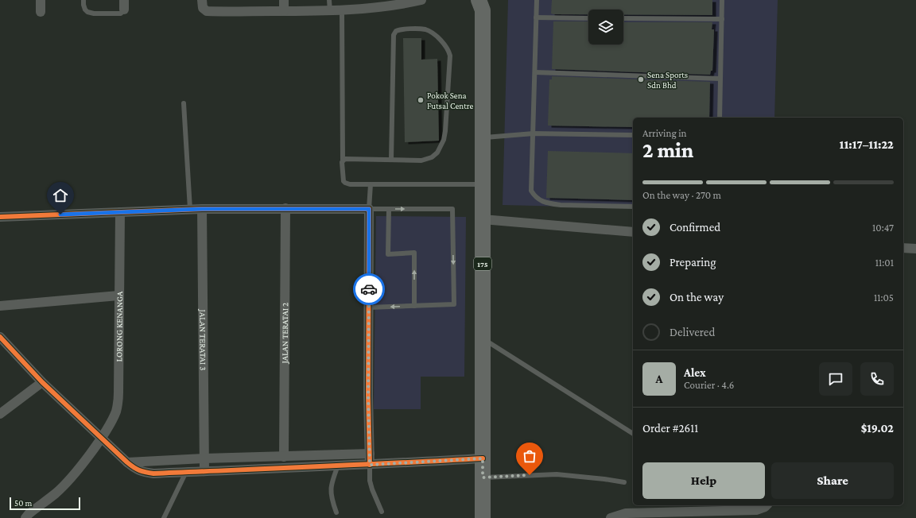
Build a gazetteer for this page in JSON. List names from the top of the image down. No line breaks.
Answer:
{"streets":{"highway":["175"],"street":["LORONG KENANGA","JALAN TERATAI 2","JALAN TERATAI 3"]},"places":["Sena Sports Sdn Bhd","Pokok Sena Futsal Centre"],"scale_bar":"50 m","page":{"heading":["2 min","Arriving in","11:17–11:22"],"panel":["Alex","Courier · 4.6","Order #2611","$19.02"],"bar":"On the way · 270 m","list":[["Confirmed","10:47"],["Preparing","11:01"],["On the way","11:05"],"Delivered"],"round":"A","buttons":["Help","Share"],"scale":"50 m"}}
